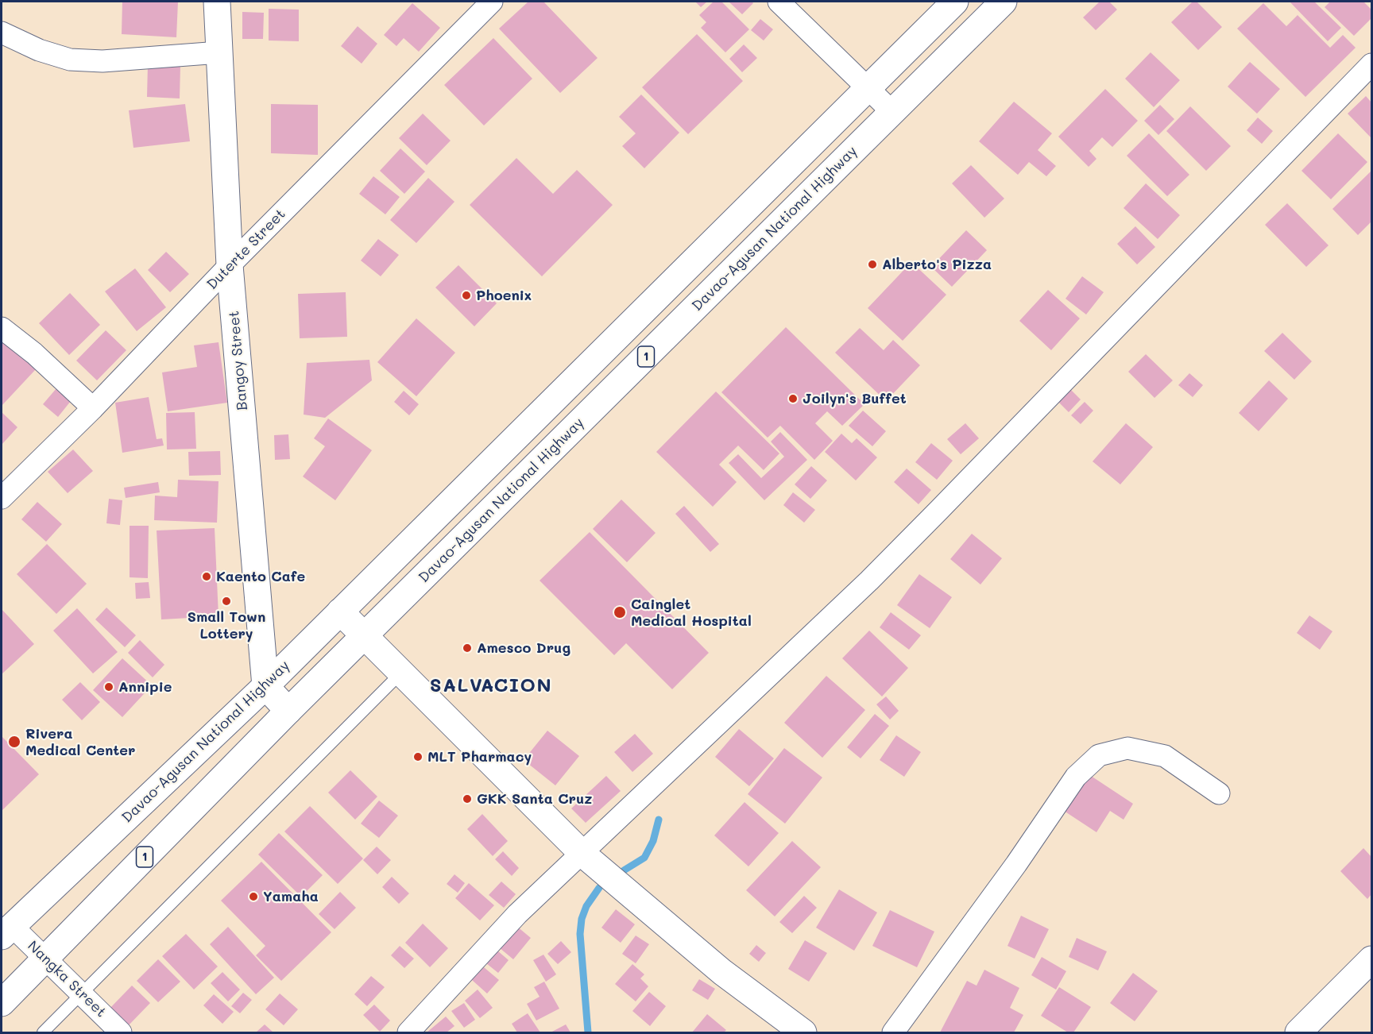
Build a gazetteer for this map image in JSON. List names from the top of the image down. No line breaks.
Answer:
{"streets":{"main road":["Davao-Agusan National Highway","1","Bangoy Street"],"street":["Duterte Street","Nangka Street"]},"crossings":[["Davao-Agusan National Highway","Bangoy Street"],["Davao-Agusan National Highway","Nangka Street"],["Duterte Street","Bangoy Street"]],"districts":["SALVACION"],"places":["Alberto's Pizza","Phoenix","Joilyn's Buffet","Kaento Cafe","Small Town Lottery","Cainglet Medical Hospital","Amesco Drug","Annipie","Rivera Medical Center","MLT Pharmacy","GKK Santa Cruz","Yamaha"]}
